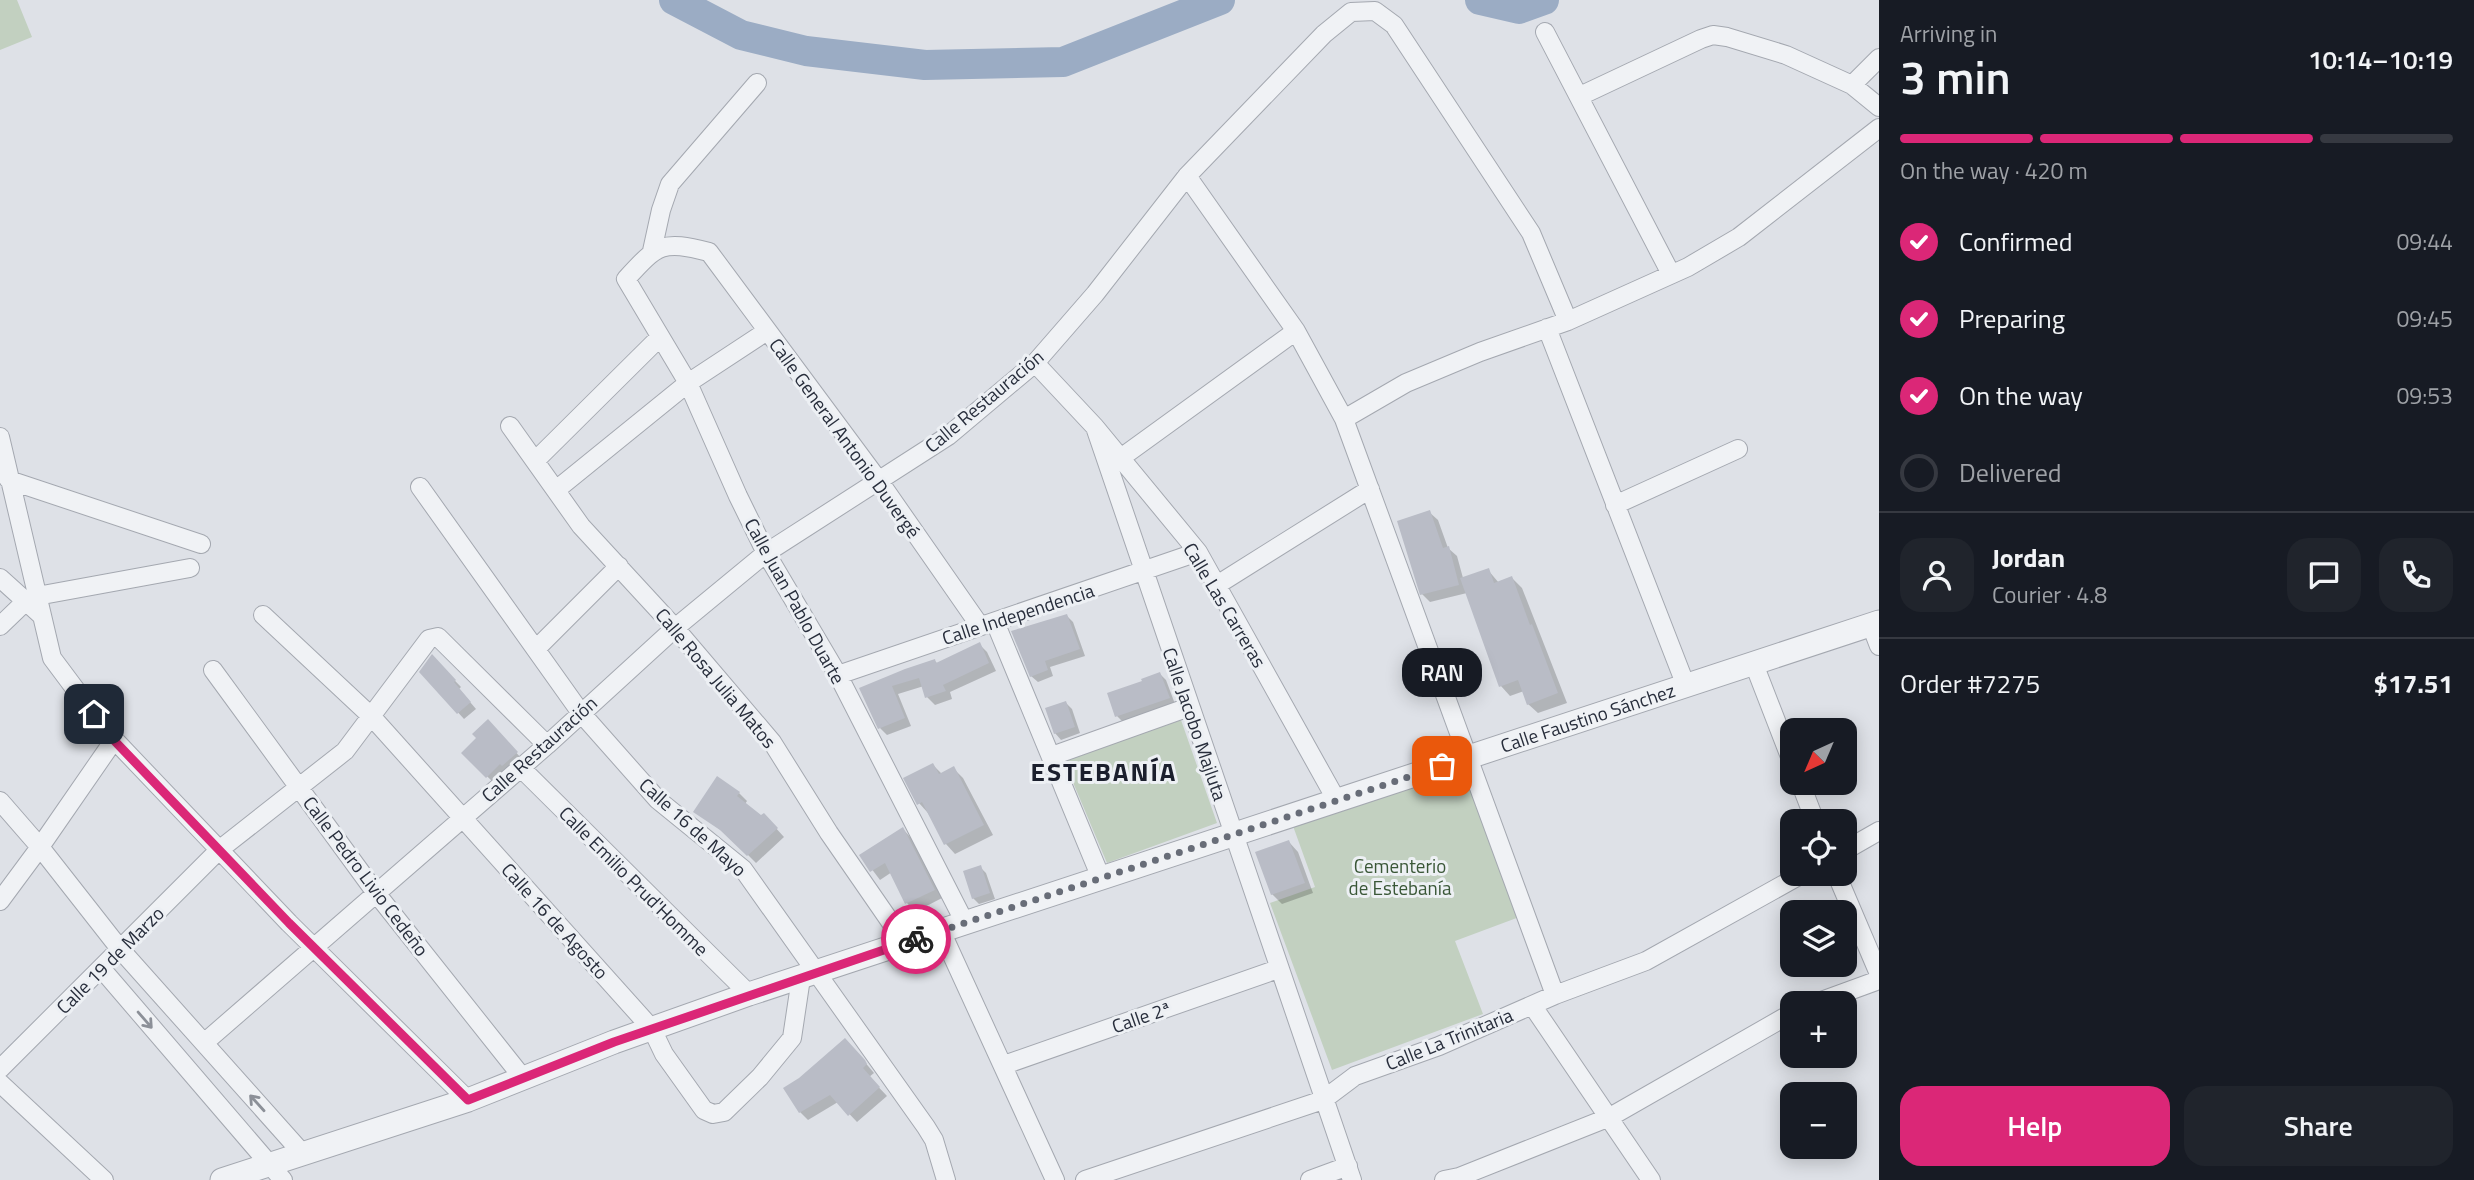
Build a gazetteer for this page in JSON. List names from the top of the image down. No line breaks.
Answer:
{"streets":{"street":["Calle Restauración","Calle General Antonio Duvergé","Calle Juan Pablo Duarte","Calle Las Carreras","Calle Independencia","Calle Rosa Julia Matos","Calle Faustino Sánchez","Calle Jacobo Majluta","Calle 16 de Mayo","Calle Pedro Livio Cedeño","Calle Emilio Prud'Homme","Calle 16 de Agosto","Calle 19 de Marzo","Calle 2ª","Calle La Trinitaria"]},"crossings":[["Calle Restauración","Calle General Antonio Duvergé"],["Calle Restauración","Calle Juan Pablo Duarte"],["Calle Restauración","Calle Rosa Julia Matos"],["Calle Restauración","Calle Jacobo Majluta"],["Calle Restauración","Calle 16 de Mayo"],["Calle Restauración","Calle Pedro Livio Cedeño"],["Calle Restauración","Calle Emilio Prud'Homme"],["Calle Restauración","Calle 16 de Agosto"],["Calle Restauración","Calle 19 de Marzo"],["Calle General Antonio Duvergé","Calle Juan Pablo Duarte"],["Calle General Antonio Duvergé","Calle Independencia"],["Calle General Antonio Duvergé","Calle Faustino Sánchez"],["Calle Juan Pablo Duarte","Calle Independencia"],["Calle Juan Pablo Duarte","Calle Faustino Sánchez"],["Calle Las Carreras","Calle Independencia"],["Calle Las Carreras","Calle Faustino Sánchez"],["Calle Las Carreras","Calle Jacobo Majluta"],["Calle Independencia","Calle Jacobo Majluta"],["Calle Rosa Julia Matos","Calle Faustino Sánchez"],["Calle Faustino Sánchez","Calle Jacobo Majluta"],["Calle Faustino Sánchez","Calle 16 de Mayo"],["Calle Faustino Sánchez","Calle Pedro Livio Cedeño"],["Calle Faustino Sánchez","Calle Emilio Prud'Homme"],["Calle Faustino Sánchez","Calle 16 de Agosto"],["Calle Jacobo Majluta","Calle 2ª"],["Calle Jacobo Majluta","Calle La Trinitaria"],["Calle 16 de Mayo","Calle 16 de Agosto"],["Calle Pedro Livio Cedeño","Calle 19 de Marzo"],["Calle 16 de Agosto","Calle 19 de Marzo"]],"districts":["ESTEBANÍA"],"parks":["Cementerio de Estebanía"],"places":["RAN"],"north":"bottom left","page":{"heading":["3 min","Arriving in","10:14–10:19"],"panel":["Jordan","Courier · 4.8","Order #7275","$17.51"],"bar":"On the way · 420 m","list":[["Confirmed","09:44"],["Preparing","09:45"],["On the way","09:53"],"Delivered"],"bubble":"RAN","map_buttons":["+","−"],"buttons":["Help","Share"]}}
